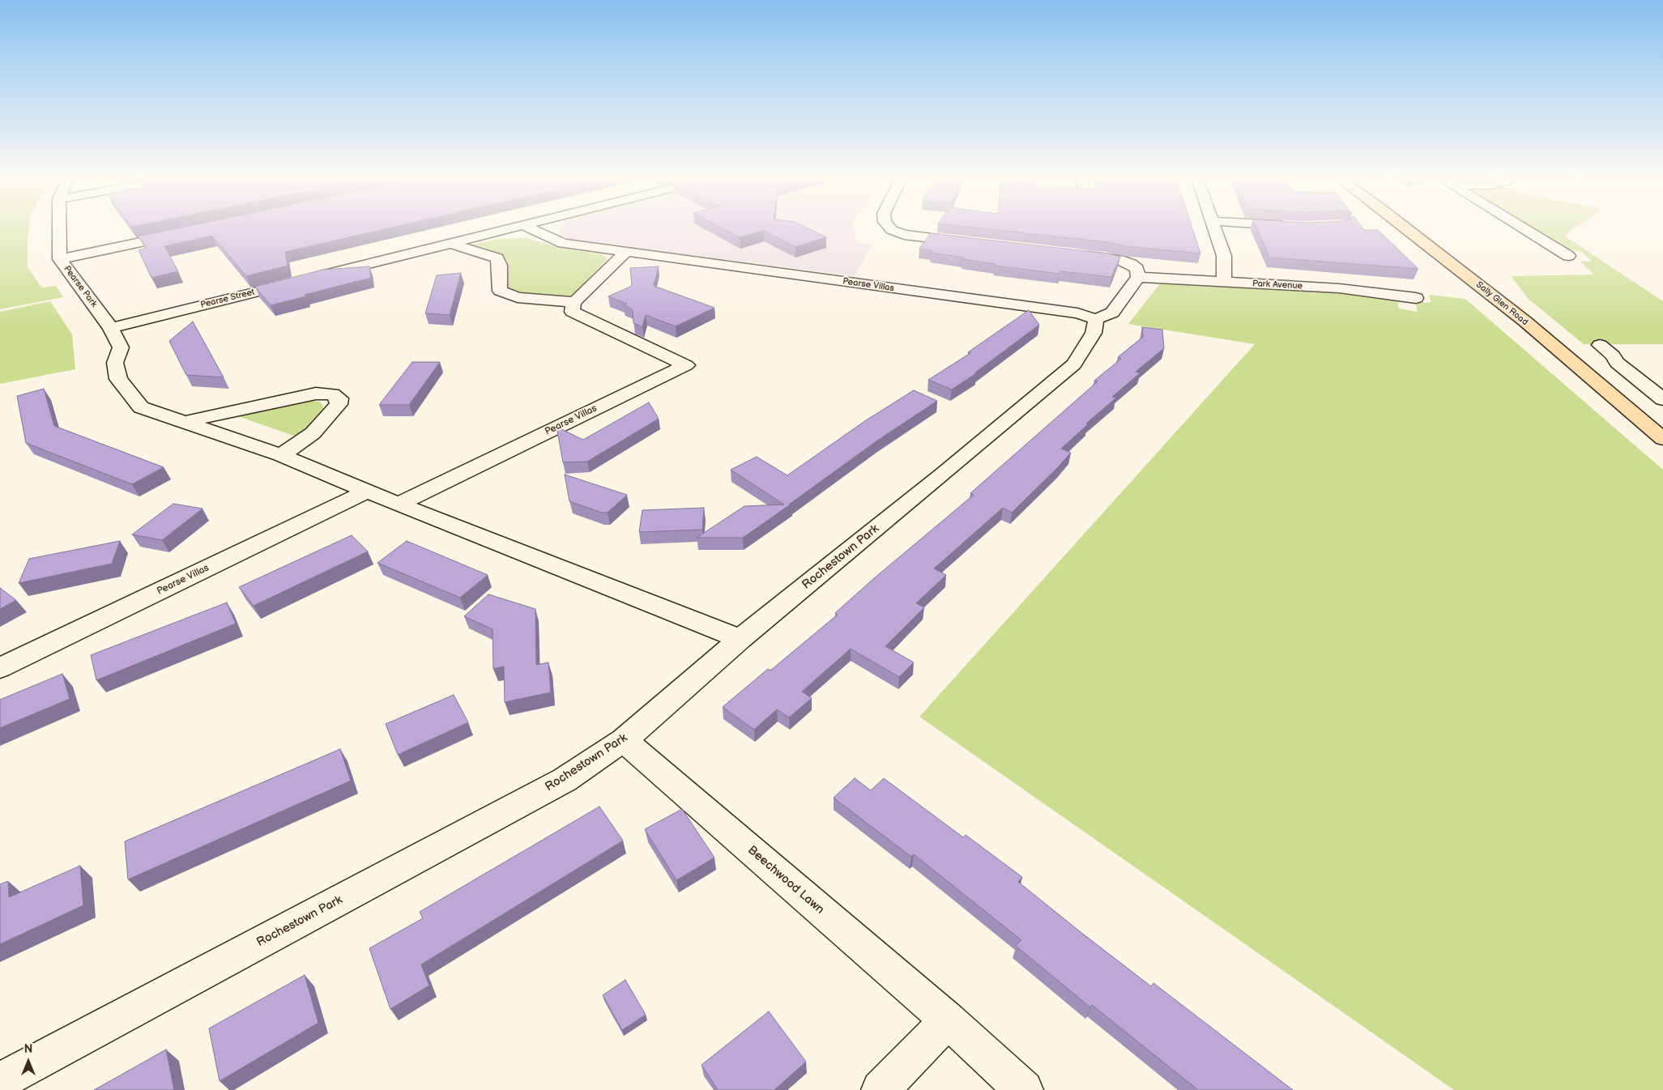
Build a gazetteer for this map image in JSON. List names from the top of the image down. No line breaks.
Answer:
{"streets":{"main road":["Sally Glen Road"],"street":["Pearse Villas","Park Avenue","Pearse Park","Pearse Street","Rochestown Park","Beechwood Lawn"]},"crossings":[["Pearse Villas","Rochestown Park"],["Pearse Park","Pearse Street"],["Rochestown Park","Beechwood Lawn"]],"north":"top"}
